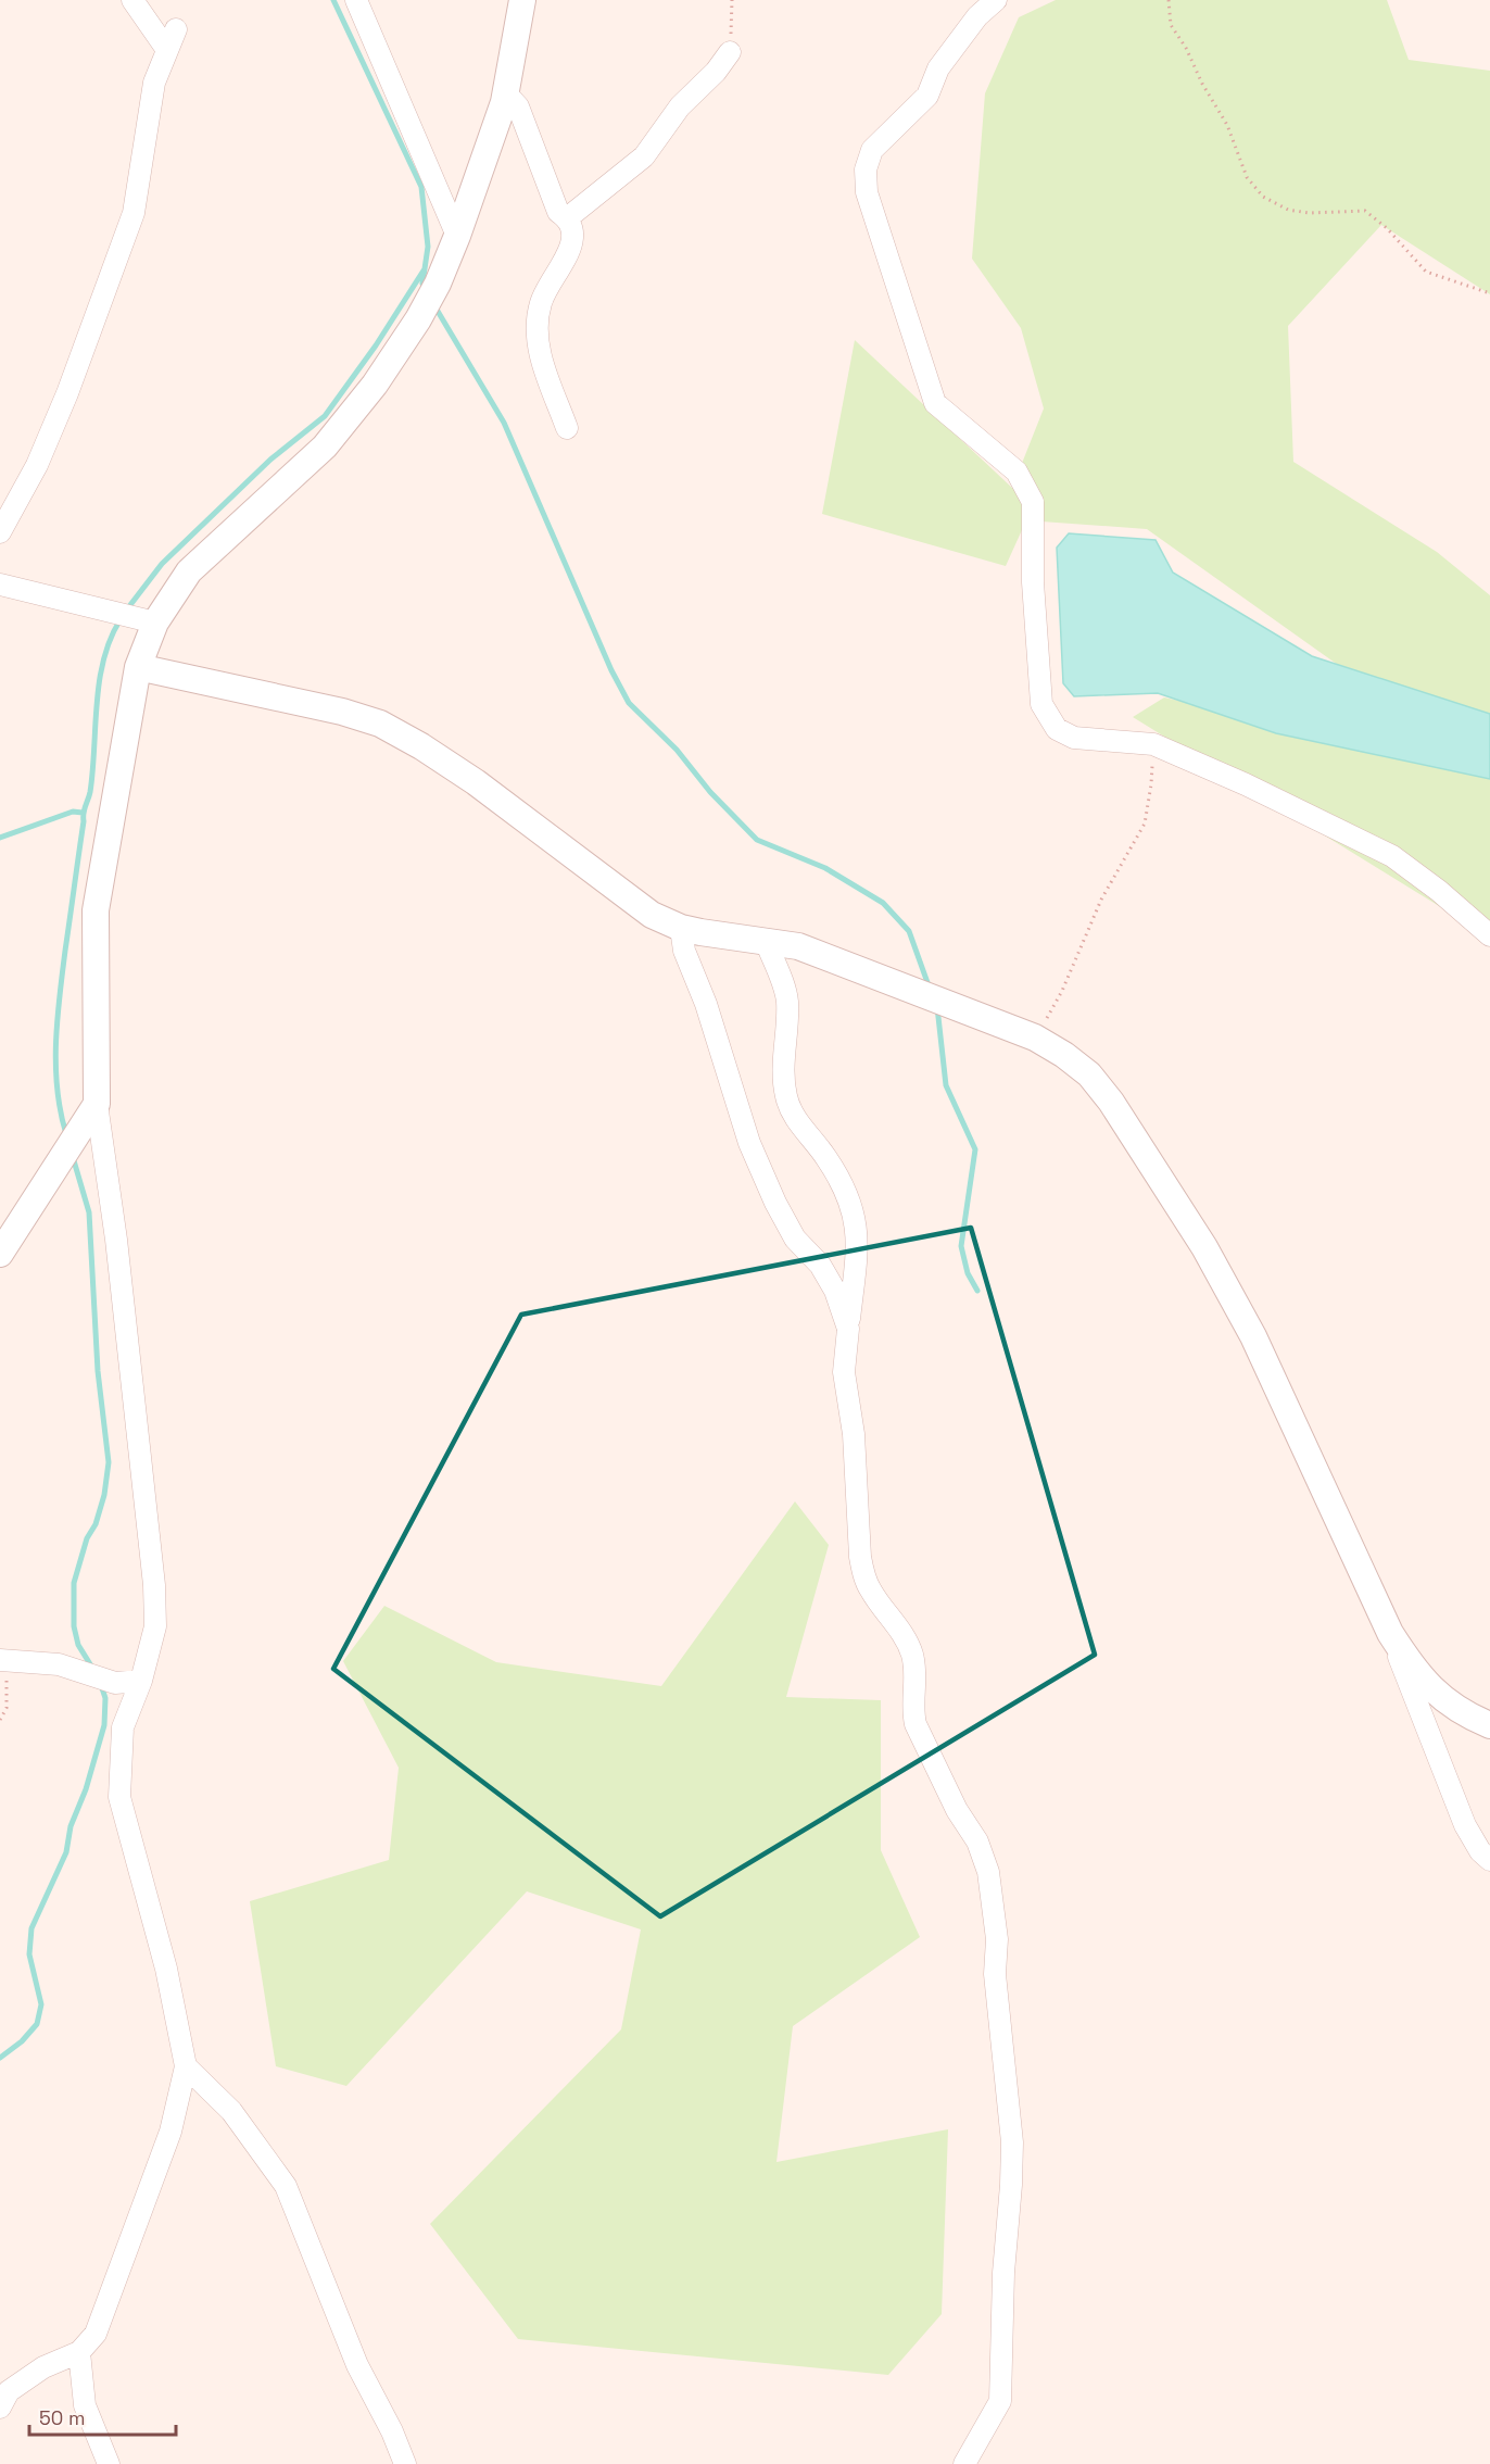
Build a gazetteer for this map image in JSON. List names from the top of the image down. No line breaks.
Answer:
{"scale_bar":"50 m"}
